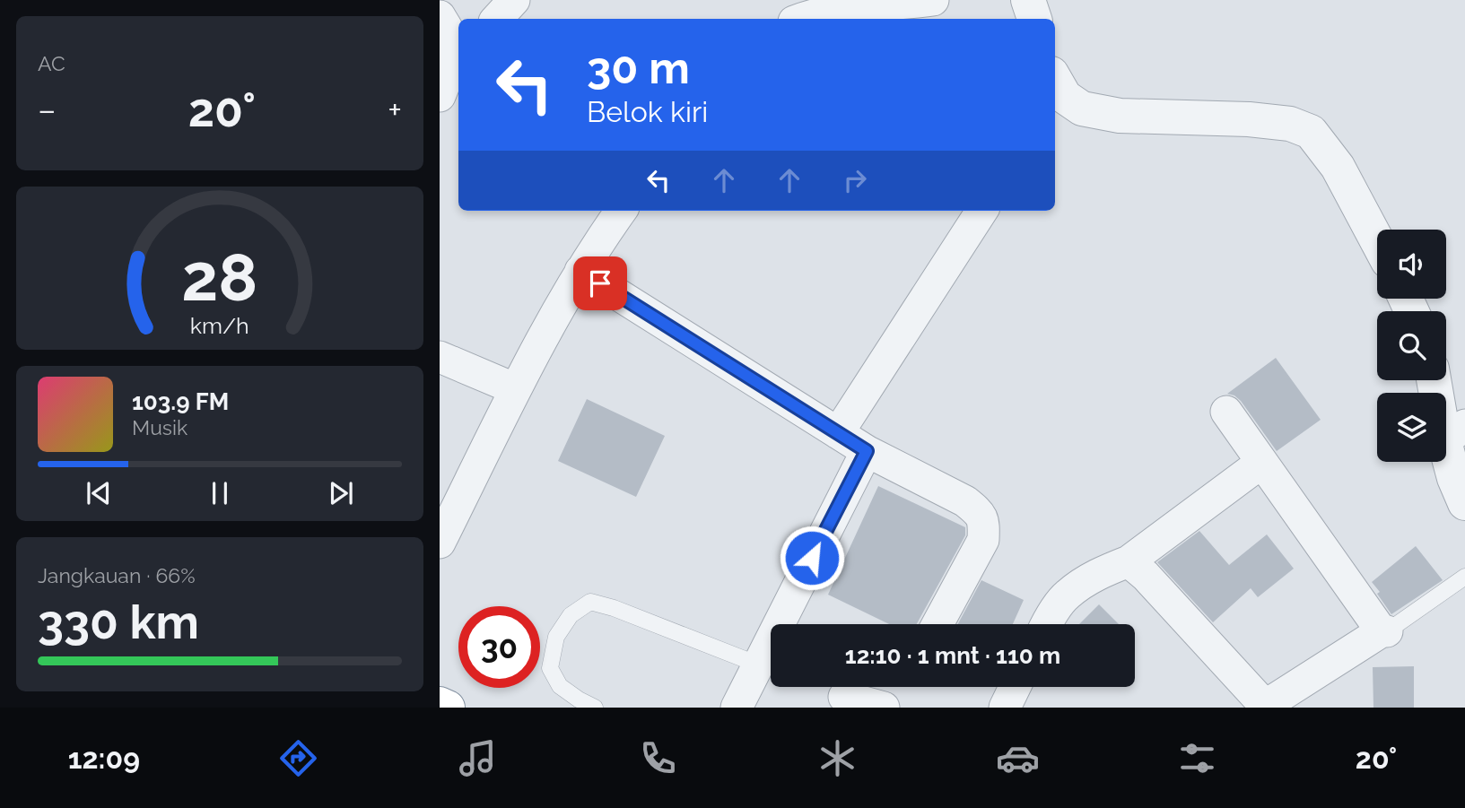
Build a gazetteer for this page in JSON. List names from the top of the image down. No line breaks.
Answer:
{"page":{"tile":["AC",["Jangkauan · 66%","330 km"]],"turn":["30 m","Belok kiri"],"heat":["−","20°","+"],"song":["103.9 FM","Musik"],"limit":"30","trip":"12:10 · 1 mnt · 110 m","tabs":["12:09","20°"],"gauge":["28","km/h"]}}
